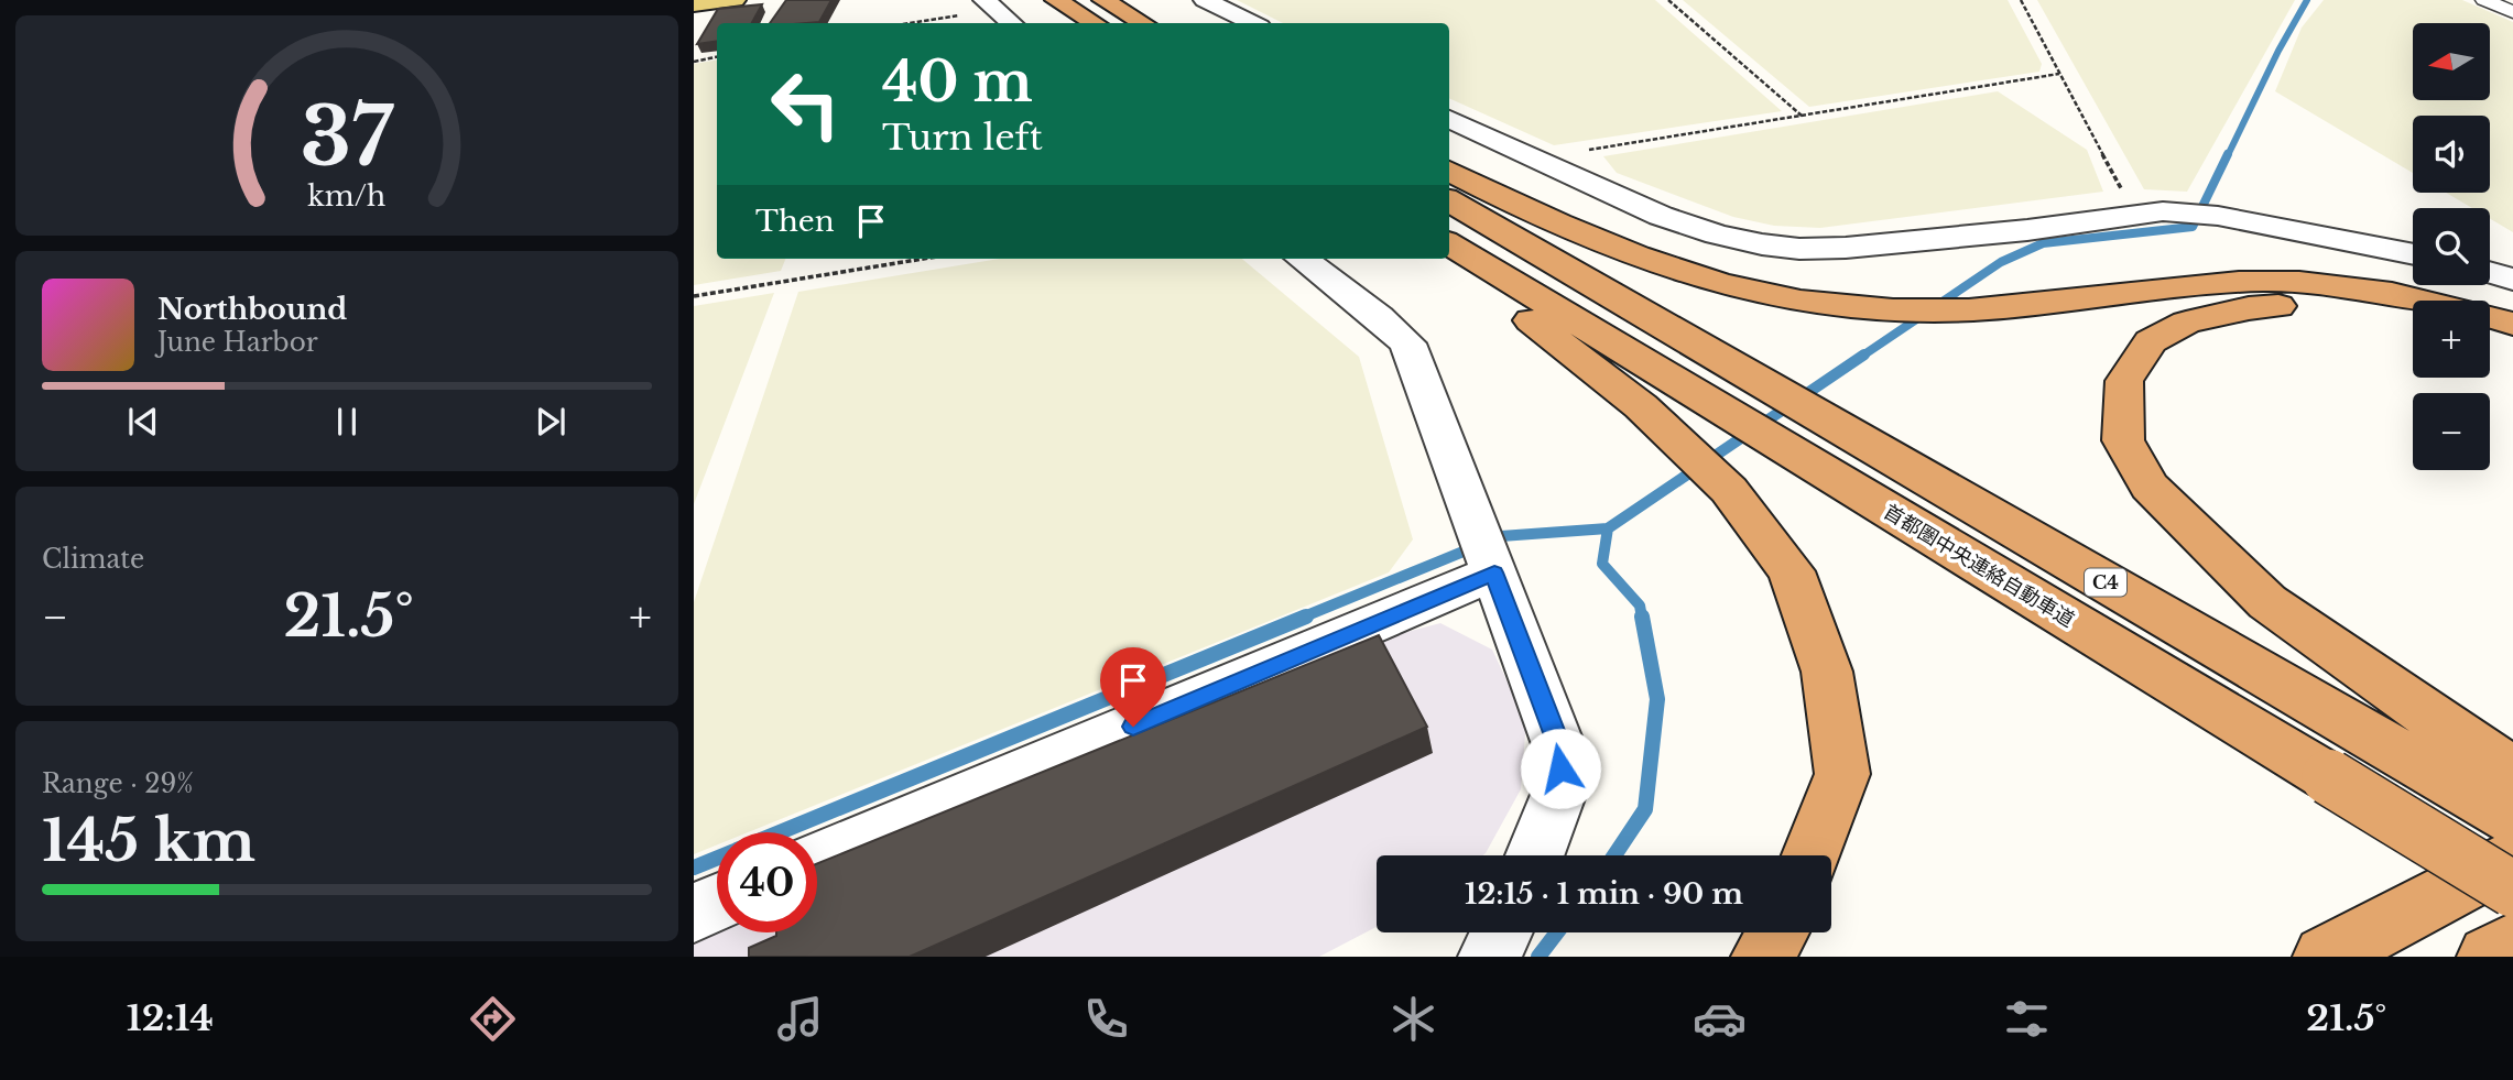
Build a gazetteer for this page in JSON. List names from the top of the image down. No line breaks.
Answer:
{"streets":{"highway":["首都圏中央連絡自動車道","C4"]},"north":"left","page":{"map_buttons":["+","−"],"turn":["40 m","Turn left"],"then":"Then","song":["Northbound","June Harbor"],"tile":["Climate",["Range · 29%","145 km"]],"heat":["−","21.5°","+"],"limit":"40","trip":"12:15 · 1 min · 90 m","tabs":["12:14","21.5°"],"gauge":["37","km/h"]}}
